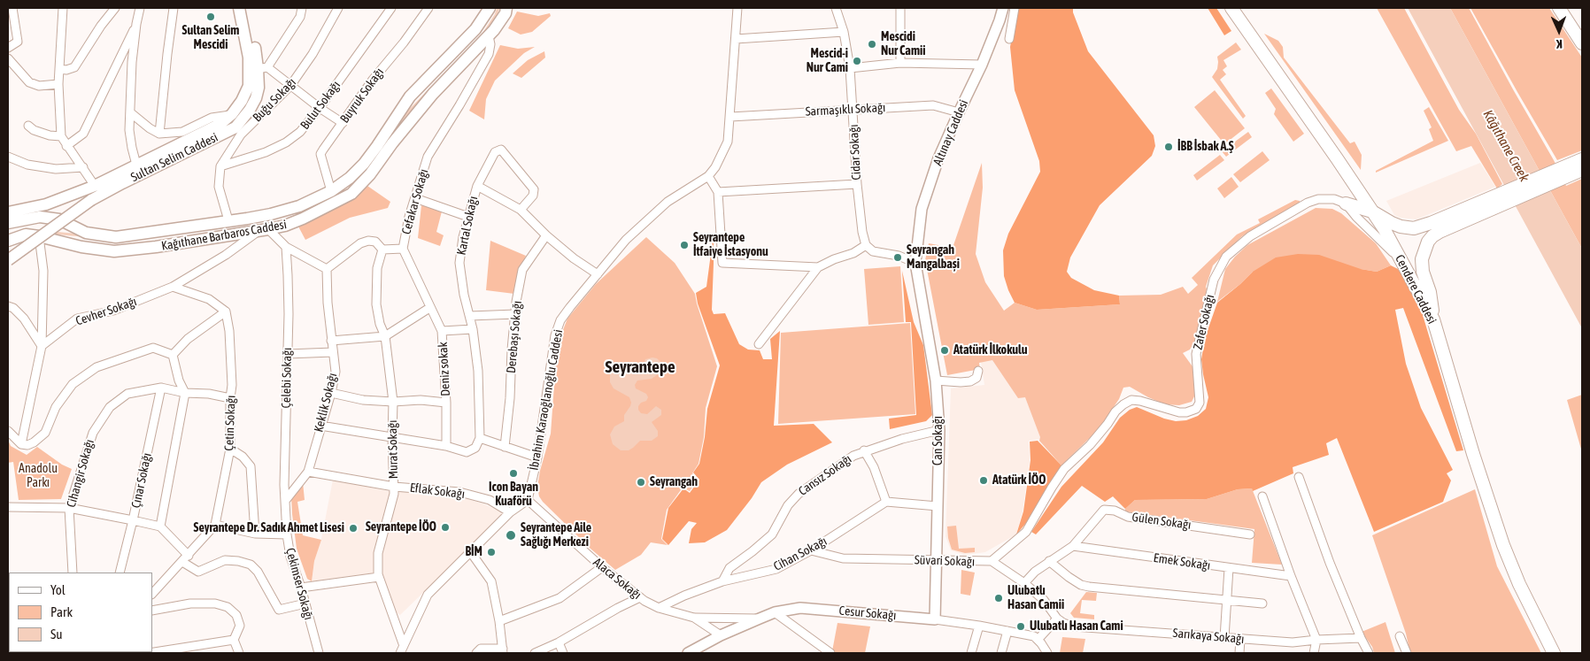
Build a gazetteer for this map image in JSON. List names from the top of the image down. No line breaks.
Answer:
{"streets":{"main road":["Sultan Selim Caddesi","Kağıthane Barbaros Caddesi","Cendere Caddesi"],"street":["Buyruk Sokağı","Buğu Sokağı","Bulut Sokağı","Sarmaşıklı Sokağı","Altınay Caddesi","Cidar Sokağı","Cefakar Sokağı","Kartal Sokağı","Cevher Sokağı","Zafer Sokağı","Derebaşı Sokağı","Deniz sokak","Çelebi Sokağı","İbrahim Karaoğlanoğlu Caddesi","Keklik Sokağı","Çetin Sokağı","Can Sokağı","Murat Sokağı","Cihangir Sokağı","Cansız Sokağı","Çınar Sokağı","Eflak Sokağı","Gülen Sokağı","Cihan Sokağı","Süvari Sokağı","Emek Sokağı","Alaca Sokağı","Çekimser Sokağı","Cesur Sokağı","Sarıkaya Sokağı"]},"crossings":[["Buyruk Sokağı","Kağıthane Barbaros Caddesi"],["Buğu Sokağı","Bulut Sokağı"],["Sarmaşıklı Sokağı","Altınay Caddesi"],["Sarmaşıklı Sokağı","Cidar Sokağı"],["Sarmaşıklı Sokağı","İbrahim Karaoğlanoğlu Caddesi"],["Altınay Caddesi","Can Sokağı"],["Cefakar Sokağı","Kağıthane Barbaros Caddesi"],["Cefakar Sokağı","Deniz sokak"],["Cefakar Sokağı","Keklik Sokağı"],["Cefakar Sokağı","Murat Sokağı"],["Kağıthane Barbaros Caddesi","Cevher Sokağı"],["Zafer Sokağı","Süvari Sokağı"],["Çelebi Sokağı","Keklik Sokağı"],["Çelebi Sokağı","Çekimser Sokağı"],["İbrahim Karaoğlanoğlu Caddesi","Alaca Sokağı"],["Keklik Sokağı","Eflak Sokağı"],["Çetin Sokağı","Cihangir Sokağı"],["Çetin Sokağı","Çekimser Sokağı"],["Can Sokağı","Cansız Sokağı"],["Can Sokağı","Süvari Sokağı"],["Can Sokağı","Cesur Sokağı"],["Murat Sokağı","Eflak Sokağı"],["Cihangir Sokağı","Çınar Sokağı"],["Cansız Sokağı","Cihan Sokağı"],["Gülen Sokağı","Süvari Sokağı"],["Gülen Sokağı","Emek Sokağı"],["Cihan Sokağı","Süvari Sokağı"],["Cihan Sokağı","Alaca Sokağı"],["Süvari Sokağı","Sarıkaya Sokağı"],["Alaca Sokağı","Cesur Sokağı"]],"districts":["Seyrantepe"],"water":["Kâğıthane Creek"],"parks":["Anadolu Parkı"],"places":["Sultan Selim Mescidi","Mescidi Nur Camii","Mescid-i Nur Cami","İBB İsbak A.Ş","Seyrantepe İtfaiye İstasyonu","Seyrangah Mangalbași","Atatürk İlkokulu","Icon Bayan Kuaförü","Atatürk İÖO","Seyrangah","Seyrantepe İÖO","Seyrantepe Dr. Sadık Ahmet Lisesi","Seyrantepe Aile Sağlığı Merkezi","BİM","Ulubatlı Hasan Camii","Ulubatlı Hasan Cami"],"legend":["Yol","Park","Su"],"north":"bottom"}
